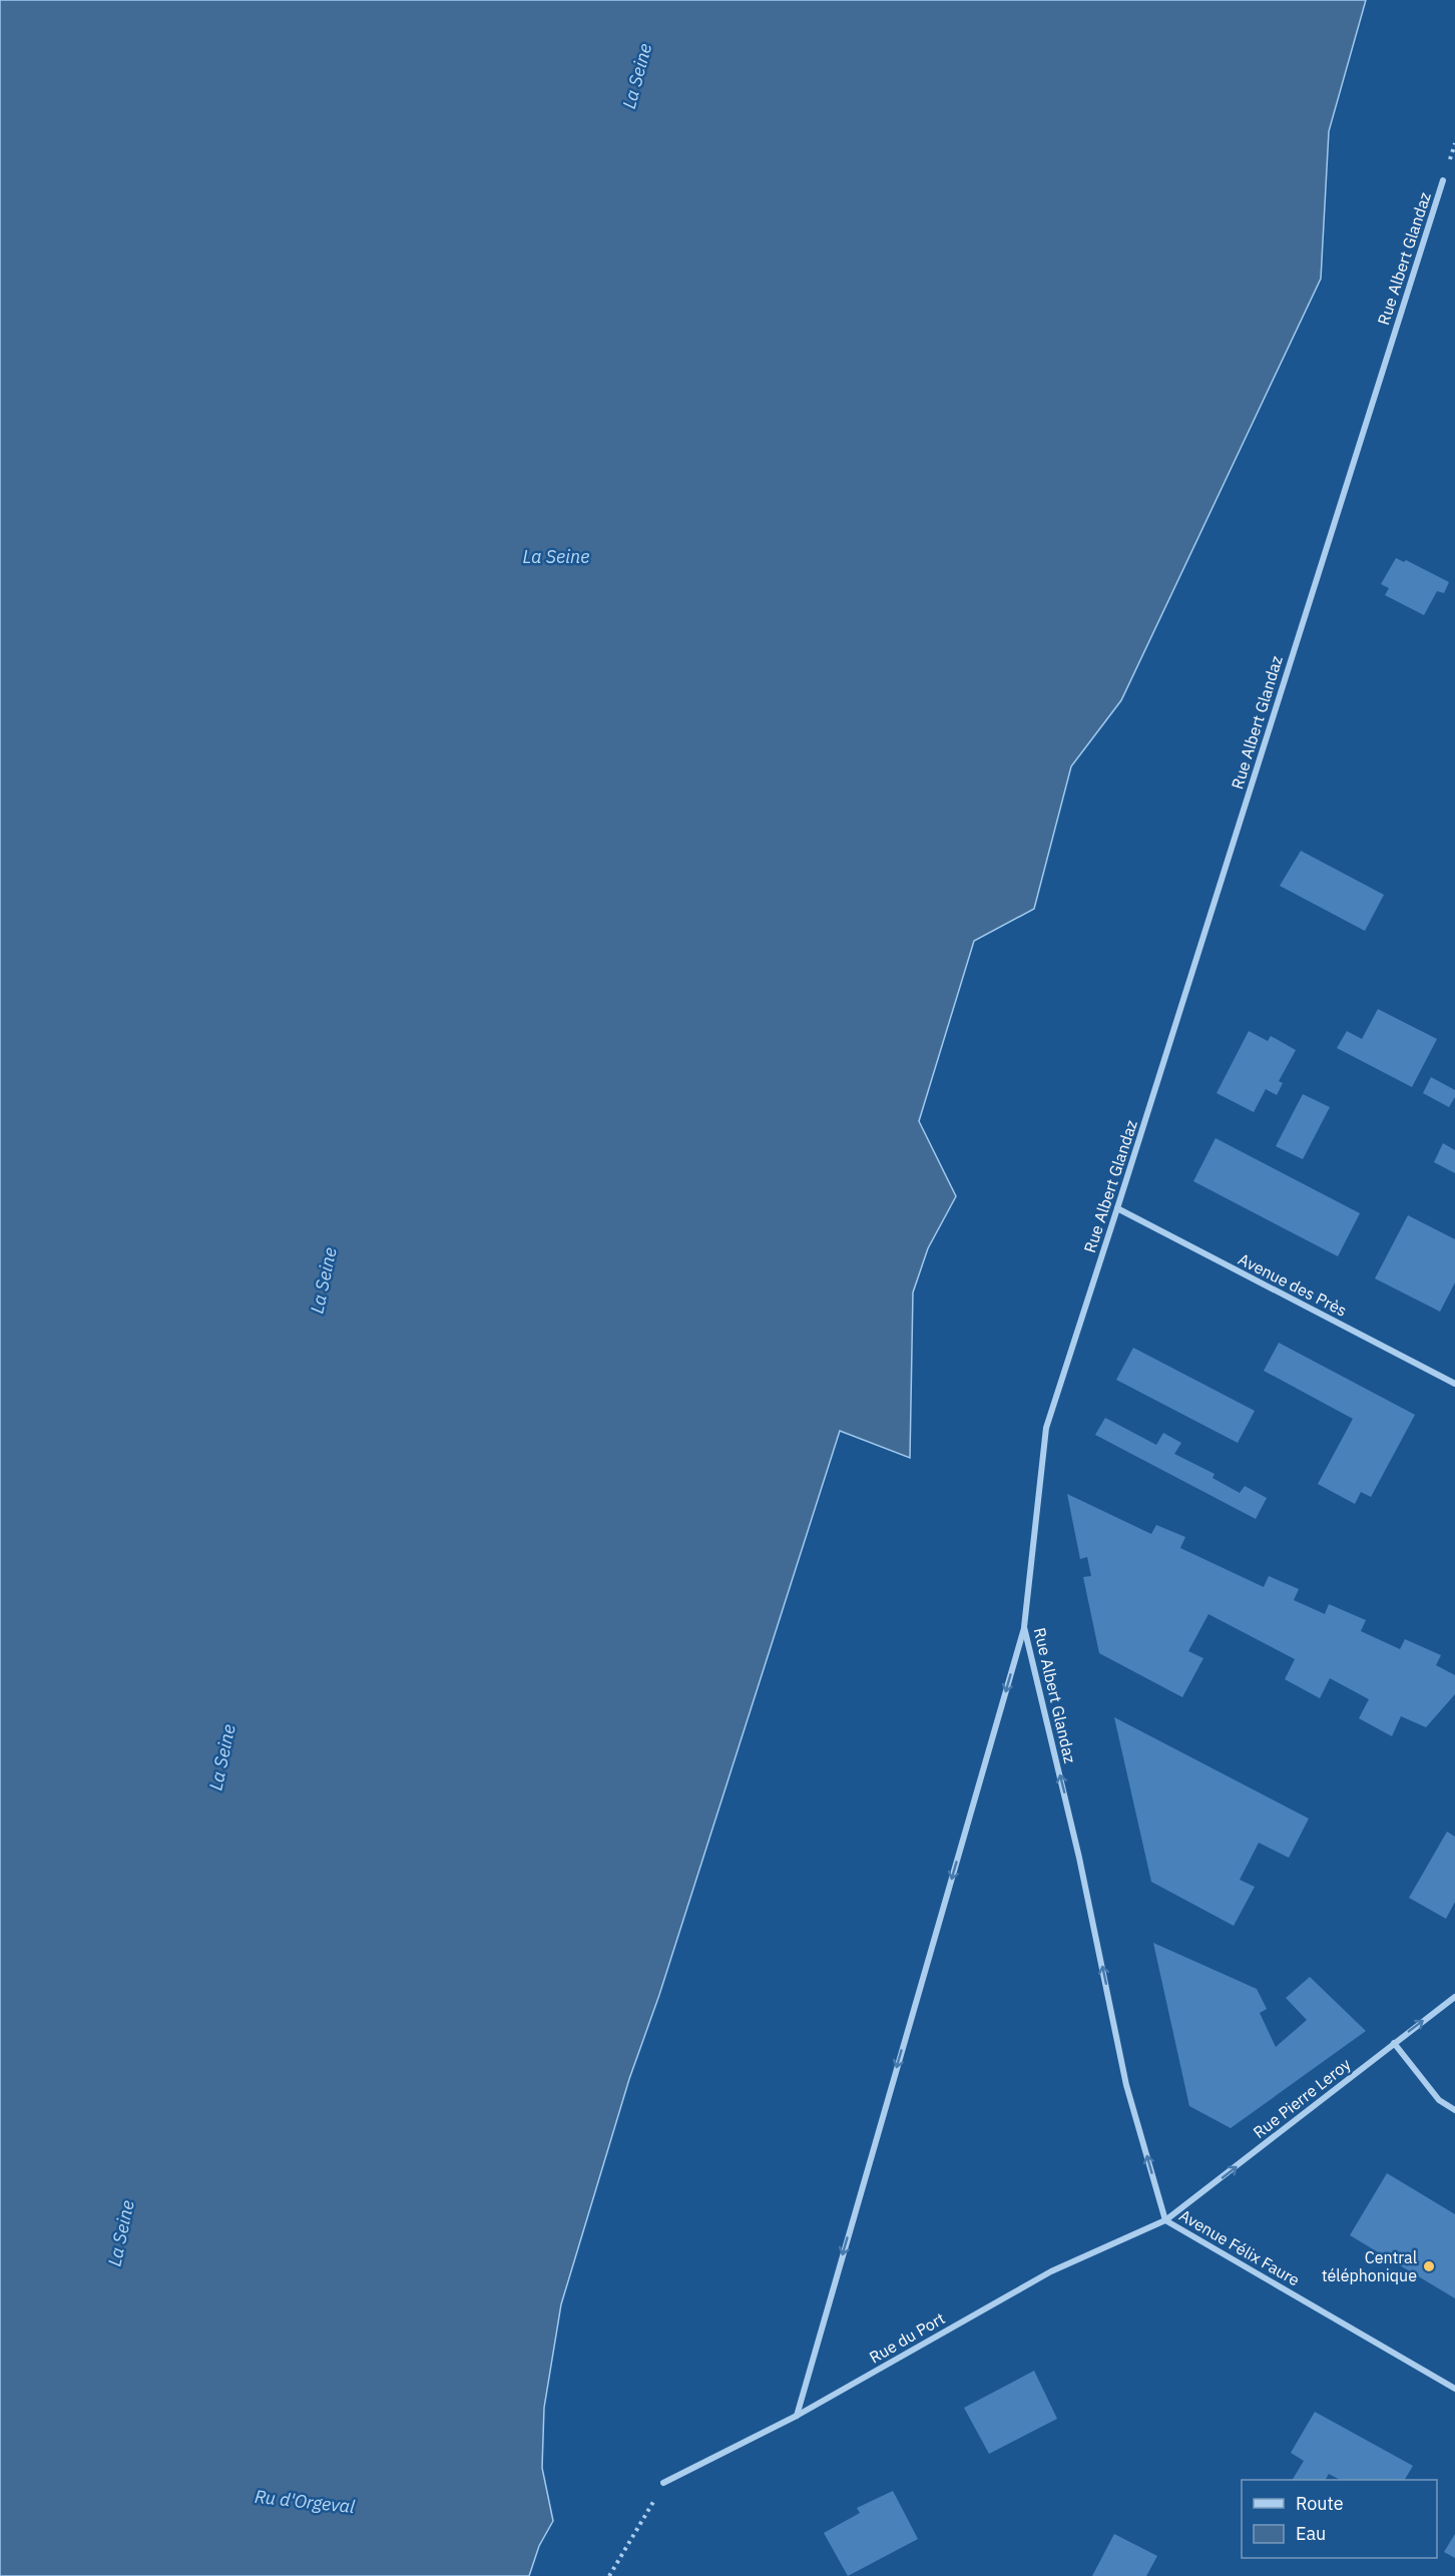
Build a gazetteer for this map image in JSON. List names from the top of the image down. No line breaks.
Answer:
{"streets":{"street":["Rue Albert Glandaz","Avenue des Près","Rue Pierre Leroy","Avenue Félix Faure","Rue du Port"]},"crossings":[["Rue Albert Glandaz","Avenue des Près"],["Rue Albert Glandaz","Rue Pierre Leroy"],["Rue Albert Glandaz","Avenue Félix Faure"],["Rue Albert Glandaz","Rue du Port"],["Rue Pierre Leroy","Avenue Félix Faure"],["Rue Pierre Leroy","Rue du Port"],["Avenue Félix Faure","Rue du Port"]],"one_way":["Rue Pierre Leroy"],"water":["La Seine","Ru d'Orgeval"],"places":["Central téléphonique"],"legend":["Route","Eau"]}
